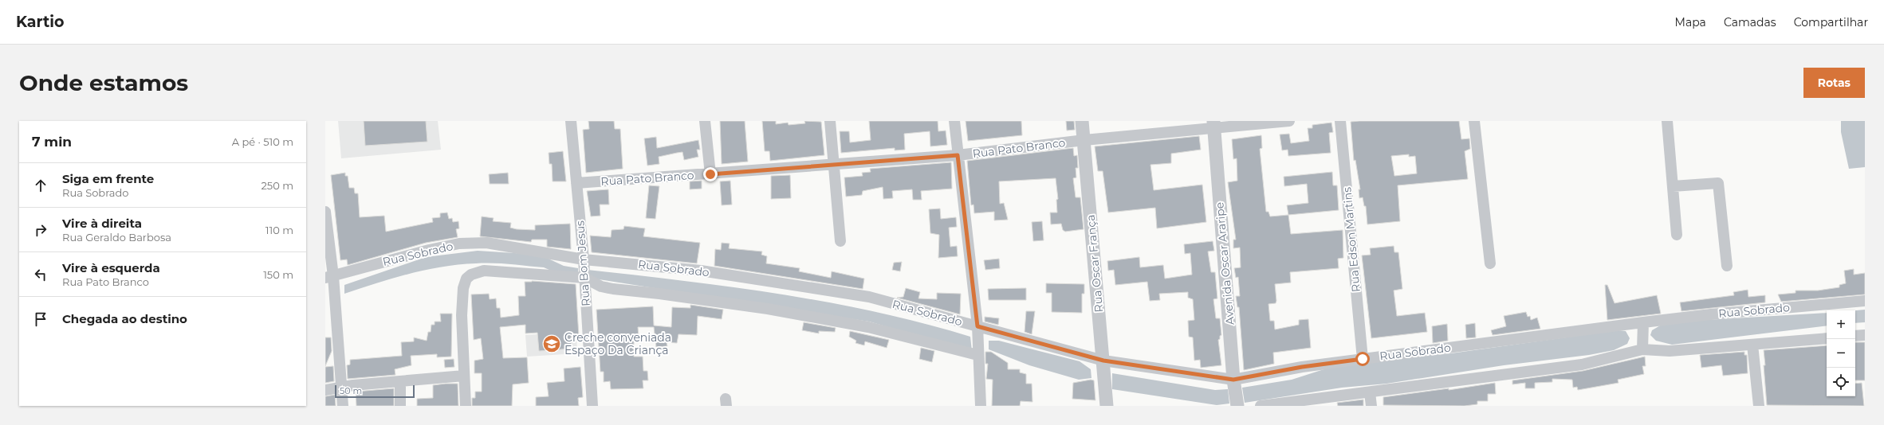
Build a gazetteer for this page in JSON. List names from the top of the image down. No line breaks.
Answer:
{"streets":{"street":["Rua Pato Branco","Rua Edson Martins","Rua Sobrado","Rua Bom Jesus","Rua Oscar França","Avenida Oscar Araripe"]},"crossings":[["Rua Pato Branco","Rua Bom Jesus"],["Rua Pato Branco","Rua Oscar França"],["Rua Pato Branco","Avenida Oscar Araripe"],["Rua Edson Martins","Rua Sobrado"],["Rua Sobrado","Rua Bom Jesus"],["Rua Sobrado","Rua Oscar França"],["Rua Sobrado","Avenida Oscar Araripe"]],"places":{"school or university":["Creche conveniada Espaço Da Criança"]},"scale_bar":"50 m","page":{"header":"Kartio","nav":["Mapa","Camadas","Compartilhar"],"buttons":"Rotas","title":"Onde estamos","heading":["7 min","A pé · 510 m"],"list":[["Siga em frente","Rua Sobrado","250 m"],["Vire à direita","Rua Geraldo Barbosa","110 m"],["Vire à esquerda","Rua Pato Branco","150 m"],"Chegada ao destino"],"map_buttons":["+","−"],"scale":"50 m"}}
